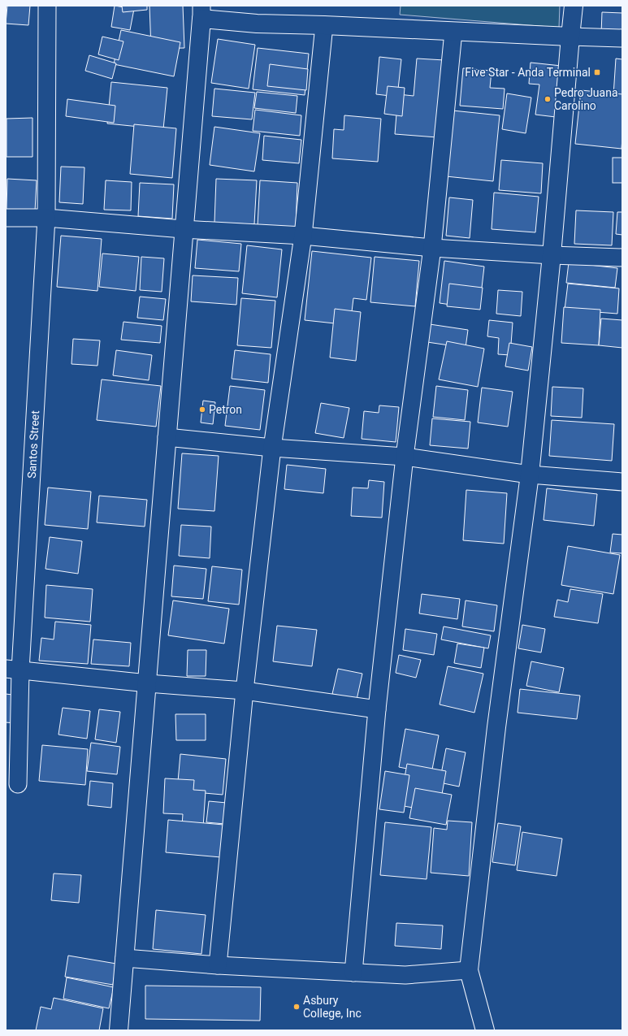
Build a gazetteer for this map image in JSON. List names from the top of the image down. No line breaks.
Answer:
{"streets":{"street":["Santos Street"]},"places":{"transit":["Five Star - Anda Terminal"],"other":["Pedro Juana Carolino","Petron","Asbury College, Inc"]}}
